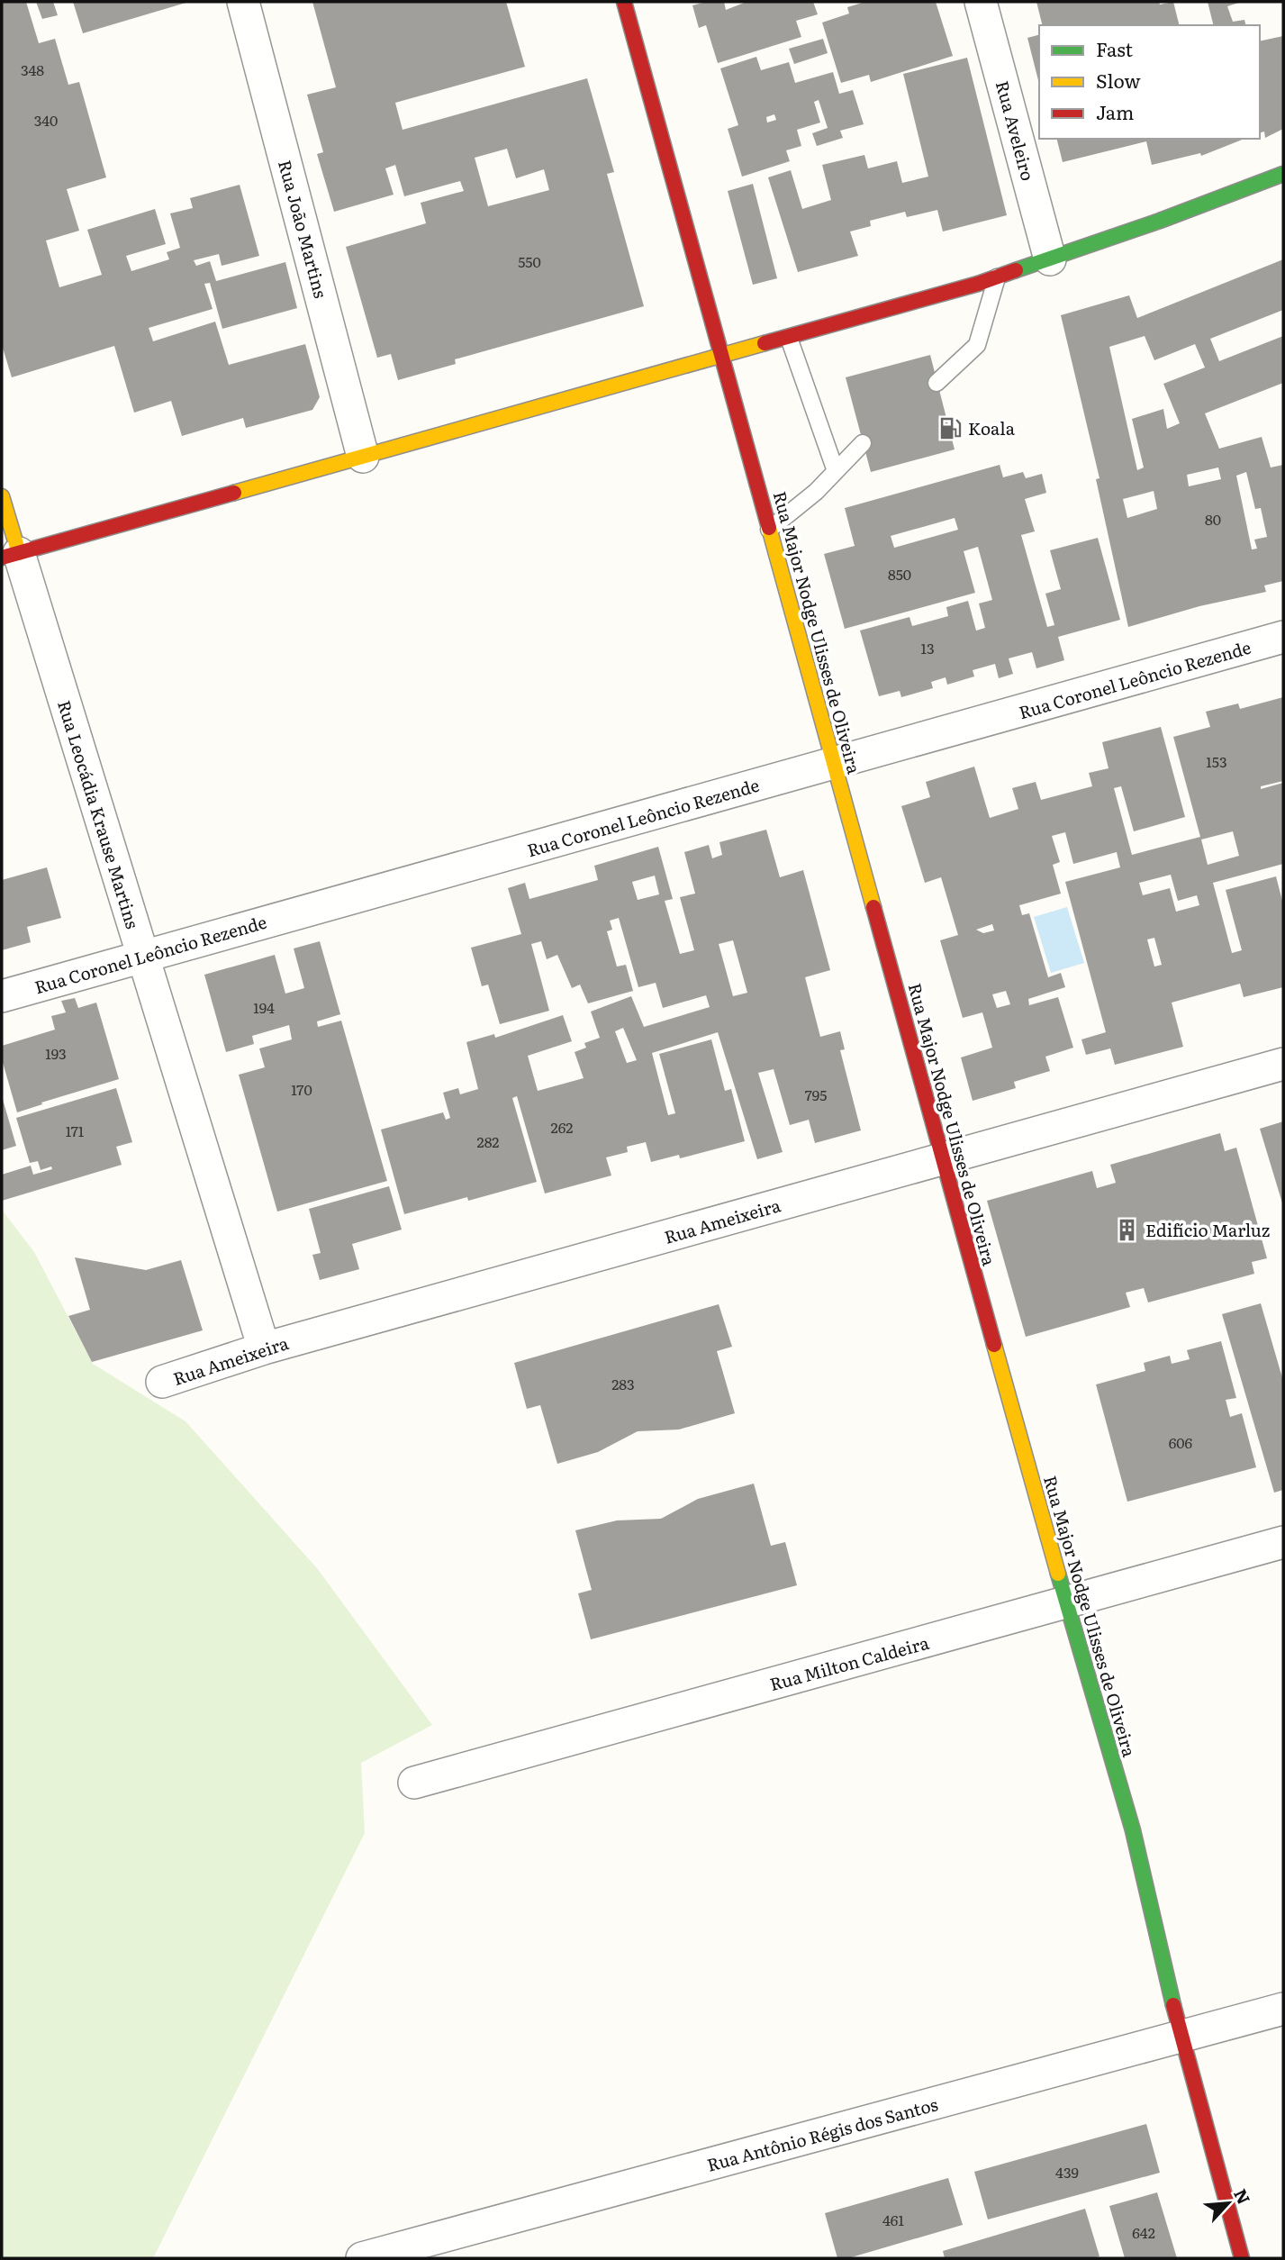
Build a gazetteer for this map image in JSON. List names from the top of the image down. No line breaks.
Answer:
{"streets":{"main road":["Rua Major Nodge Ulisses de Oliveira","Rua Leocádia Krause Martins"],"street":["Rua Aveleiro","Rua João Martins","Rua Coronel Leôncio Rezende","Rua Ameixeira","Rua Milton Caldeira","Rua Antônio Régis dos Santos"]},"crossings":[["Rua Major Nodge Ulisses de Oliveira","Rua Coronel Leôncio Rezende"],["Rua Major Nodge Ulisses de Oliveira","Rua Ameixeira"],["Rua Major Nodge Ulisses de Oliveira","Rua Milton Caldeira"],["Rua Major Nodge Ulisses de Oliveira","Rua Antônio Régis dos Santos"],["Rua Coronel Leôncio Rezende","Rua Leocádia Krause Martins"],["Rua Leocádia Krause Martins","Rua Ameixeira"]],"places":{"fuel station":["Koala"],"building":["Edifício Marluz"]},"house_numbers":["348","340","550","80","850","13","153","194","193","170","795","262","171","282","283","606","439","461","642"],"legend":["Fast","Slow","Jam"],"north":"top right"}
